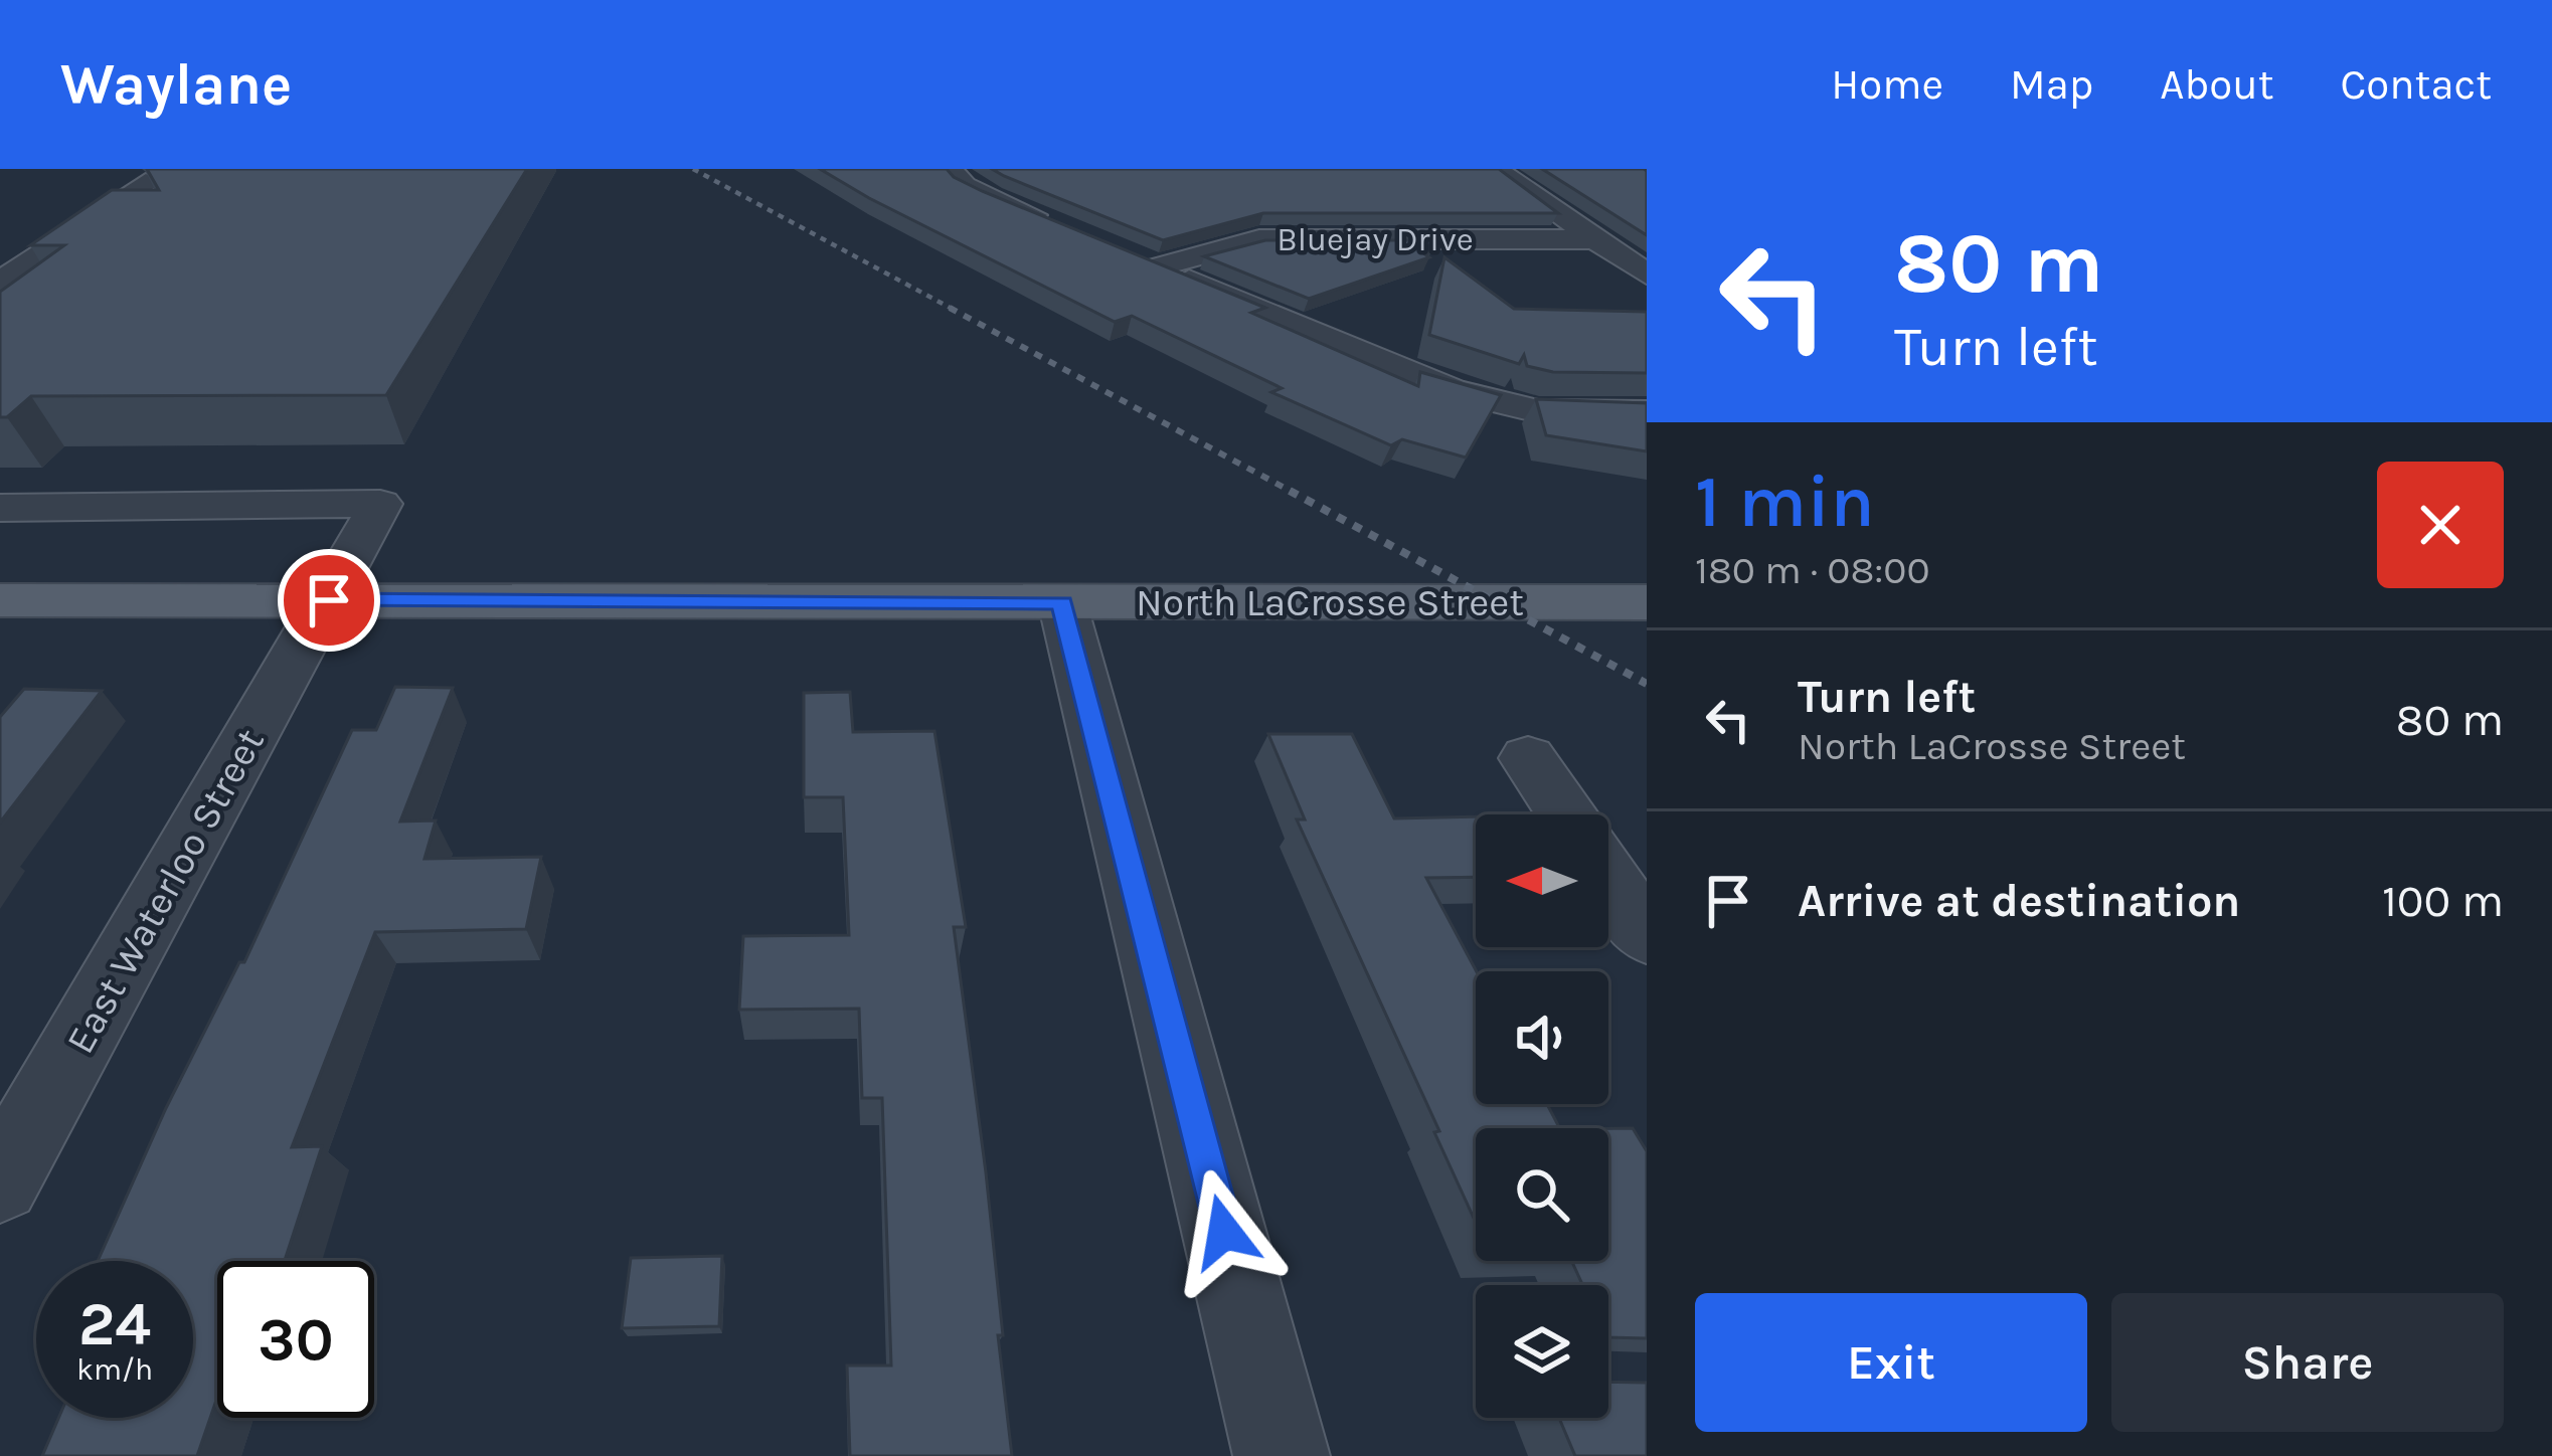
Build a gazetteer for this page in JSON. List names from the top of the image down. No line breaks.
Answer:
{"streets":{"main road":["North LaCrosse Street"],"street":["Bluejay Drive","East Waterloo Street"]},"crossings":[["North LaCrosse Street","East Waterloo Street"]],"north":"left","page":{"header":"Waylane","nav":["Home","Map","About","Contact"],"turn":["80 m","Turn left"],"heading":["1 min","180 m · 08:00"],"list":[{"name":"Turn left","note":"North LaCrosse Street","value":"80 m"},{"name":"Arrive at destination","value":"100 m"}],"speed":"24 km/h","limit":"30","buttons":["Exit","Share"]}}
